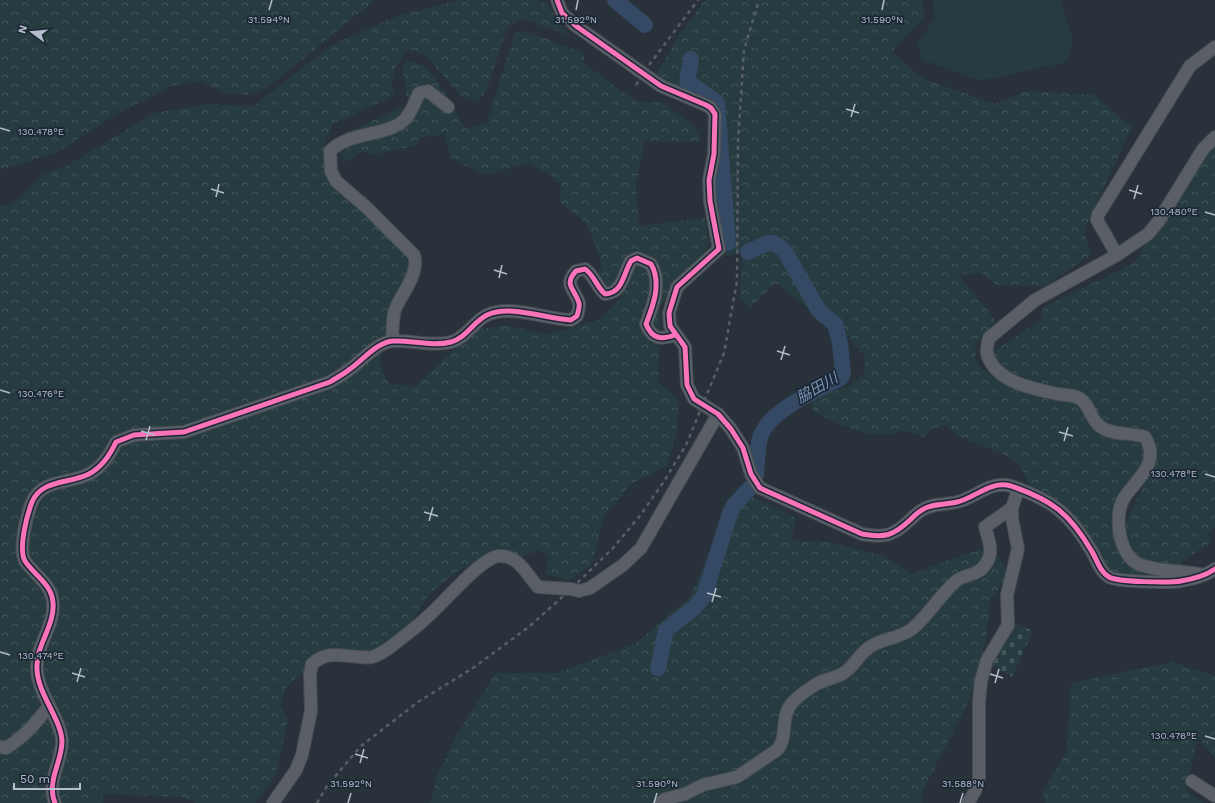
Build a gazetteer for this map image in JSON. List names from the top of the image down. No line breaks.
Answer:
{"water":["脇田川"],"scale_bar":"50 m","north":"left","coordinates":["31.594°N","31.592°N","31.590°N","130.478°E","130.480°E","130.476°E","130.474°E","31.588°N"]}
